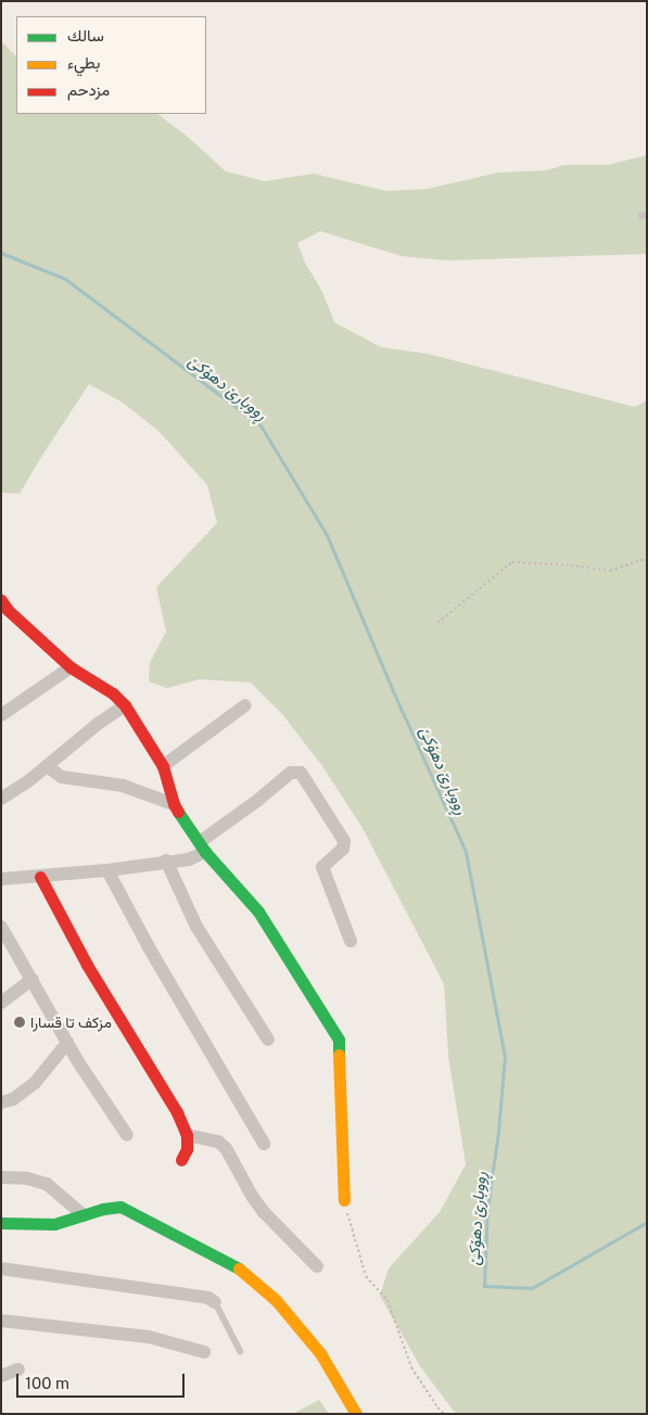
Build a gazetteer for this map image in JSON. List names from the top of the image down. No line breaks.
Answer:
{"water":["ڕووبارێ دهۆكێ"],"places":["مزكف تا قسارا"],"legend":["سالك","بطيء","مزدحم"],"scale_bar":"100 m"}
